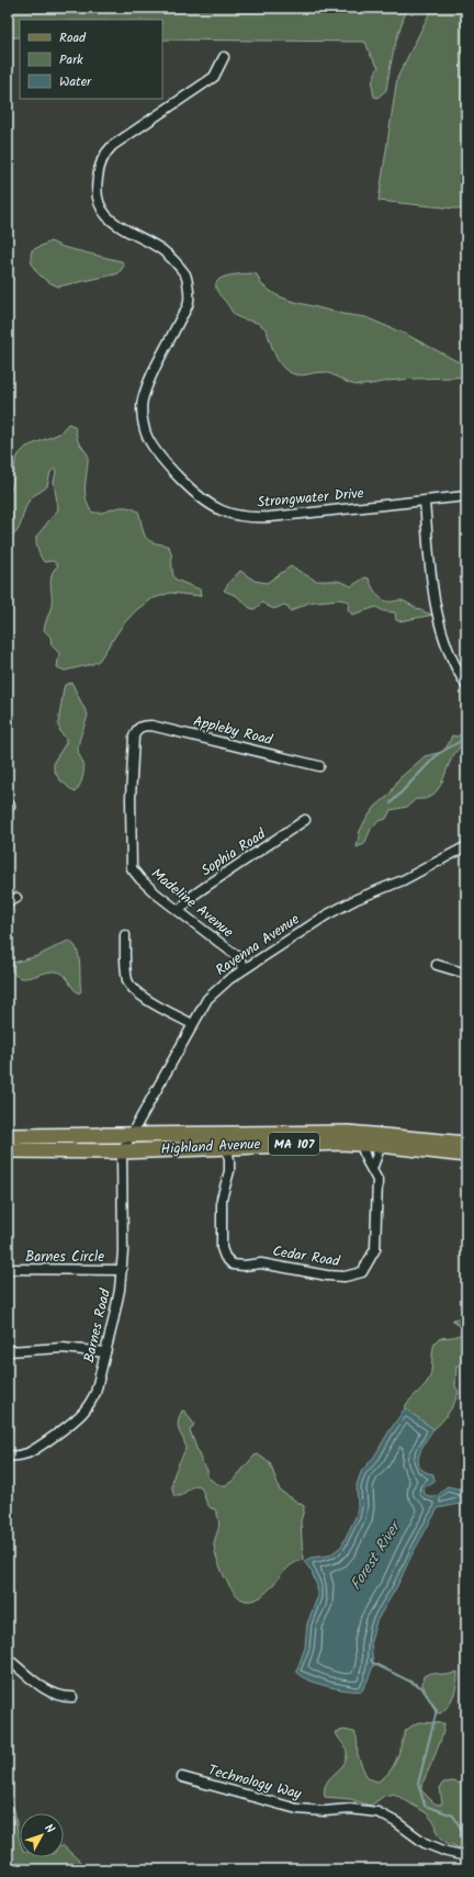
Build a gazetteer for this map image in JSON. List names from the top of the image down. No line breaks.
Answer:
{"streets":{"main road":["MA 107","Highland Avenue"],"street":["Strongwater Drive","Appleby Road","Sophia Road","Madeline Avenue","Ravenna Avenue","Barnes Circle","Cedar Road","Barnes Road","Technology Way"]},"crossings":[["Appleby Road","Madeline Avenue"],["Sophia Road","Madeline Avenue"],["Madeline Avenue","Ravenna Avenue"],["Ravenna Avenue","Highland Avenue"],["Ravenna Avenue","Barnes Road"],["Highland Avenue","Cedar Road"],["Highland Avenue","Barnes Road"],["Barnes Circle","Barnes Road"]],"water":["Forest River"],"legend":["Road","Park","Water"],"north":"top right"}
